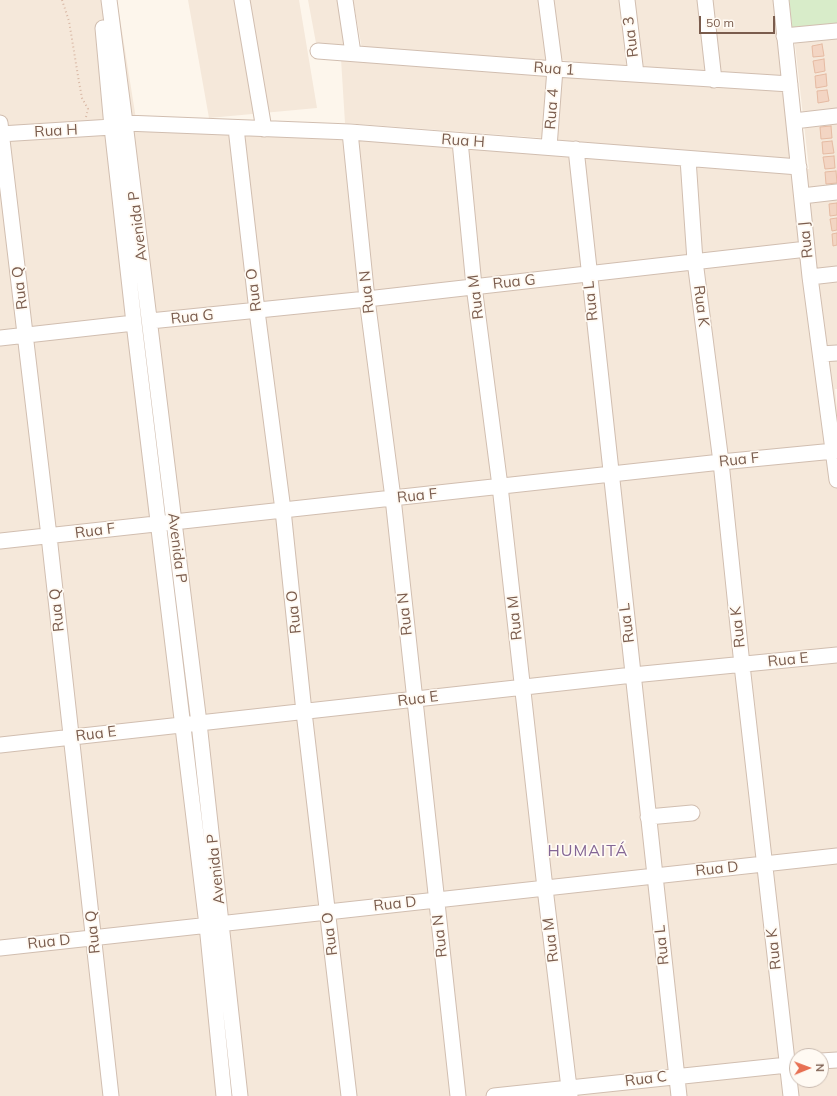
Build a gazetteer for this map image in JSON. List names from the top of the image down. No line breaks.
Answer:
{"streets":{"street":["Rua 3","Rua 1","Rua 4","Rua H","Avenida P","Rua J","Rua G","Rua Q","Rua O","Rua N","Rua M","Rua L","Rua K","Rua F","Rua E","Rua D","Rua C"]},"crossings":[["Rua 3","Rua 1"],["Rua 1","Rua 4"],["Rua 1","Rua J"],["Rua 4","Rua H"],["Rua H","Avenida P"],["Rua H","Rua J"],["Rua H","Rua Q"],["Rua H","Rua O"],["Rua H","Rua N"],["Rua H","Rua M"],["Rua H","Rua L"],["Rua H","Rua K"],["Avenida P","Rua G"],["Avenida P","Rua F"],["Avenida P","Rua E"],["Avenida P","Rua D"],["Rua J","Rua G"],["Rua J","Rua F"],["Rua G","Rua O"],["Rua G","Rua N"],["Rua G","Rua M"],["Rua G","Rua L"],["Rua G","Rua K"],["Rua Q","Rua F"],["Rua Q","Rua E"],["Rua Q","Rua D"],["Rua O","Rua F"],["Rua O","Rua E"],["Rua O","Rua D"],["Rua N","Rua F"],["Rua N","Rua E"],["Rua N","Rua D"],["Rua M","Rua F"],["Rua M","Rua E"],["Rua M","Rua D"],["Rua M","Rua C"],["Rua L","Rua F"],["Rua L","Rua E"],["Rua L","Rua D"],["Rua L","Rua C"],["Rua K","Rua F"],["Rua K","Rua E"],["Rua K","Rua D"]],"districts":["HUMAITÁ"],"scale_bar":"50 m","north":"right"}
